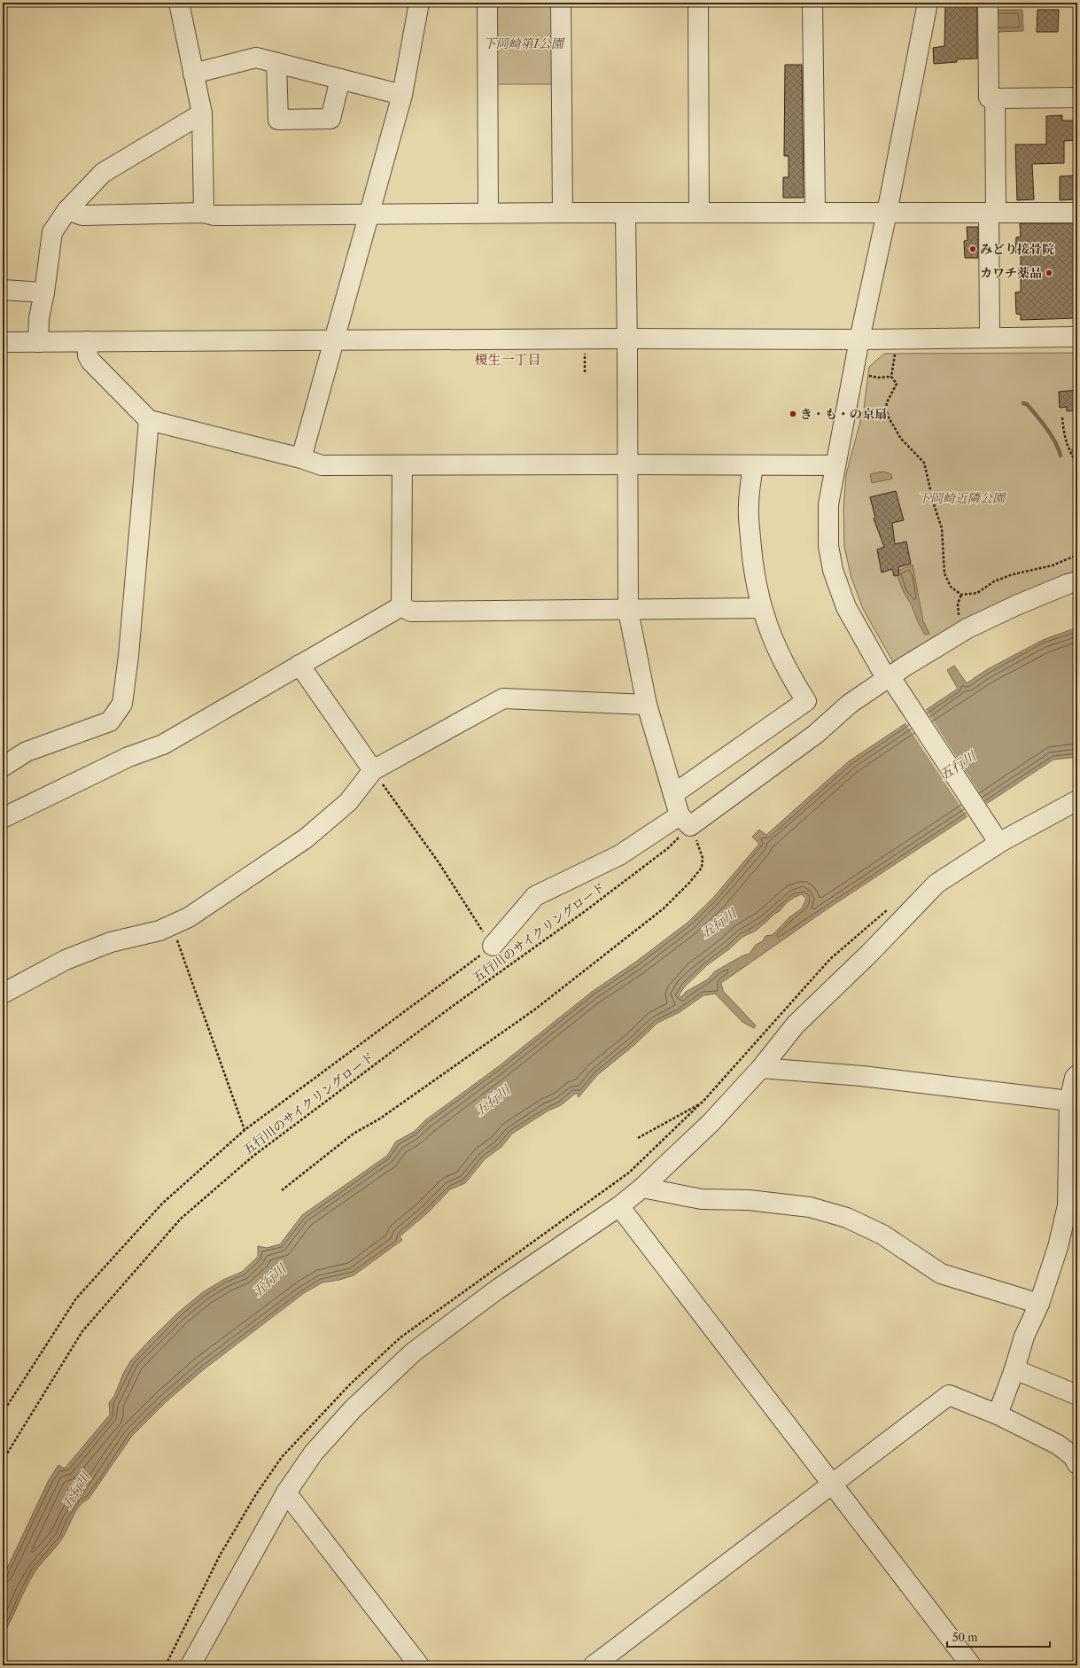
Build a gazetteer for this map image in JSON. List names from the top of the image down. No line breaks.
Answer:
{"streets":{"path":["五行川のサイクリングロード"]},"districts":["榎生一丁目"],"water":["五行川"],"parks":["下岡崎第1公園","下岡崎近隣公園"],"places":["みどり接骨院","カワチ薬品","き・も・の京扇"],"scale_bar":"50 m"}
